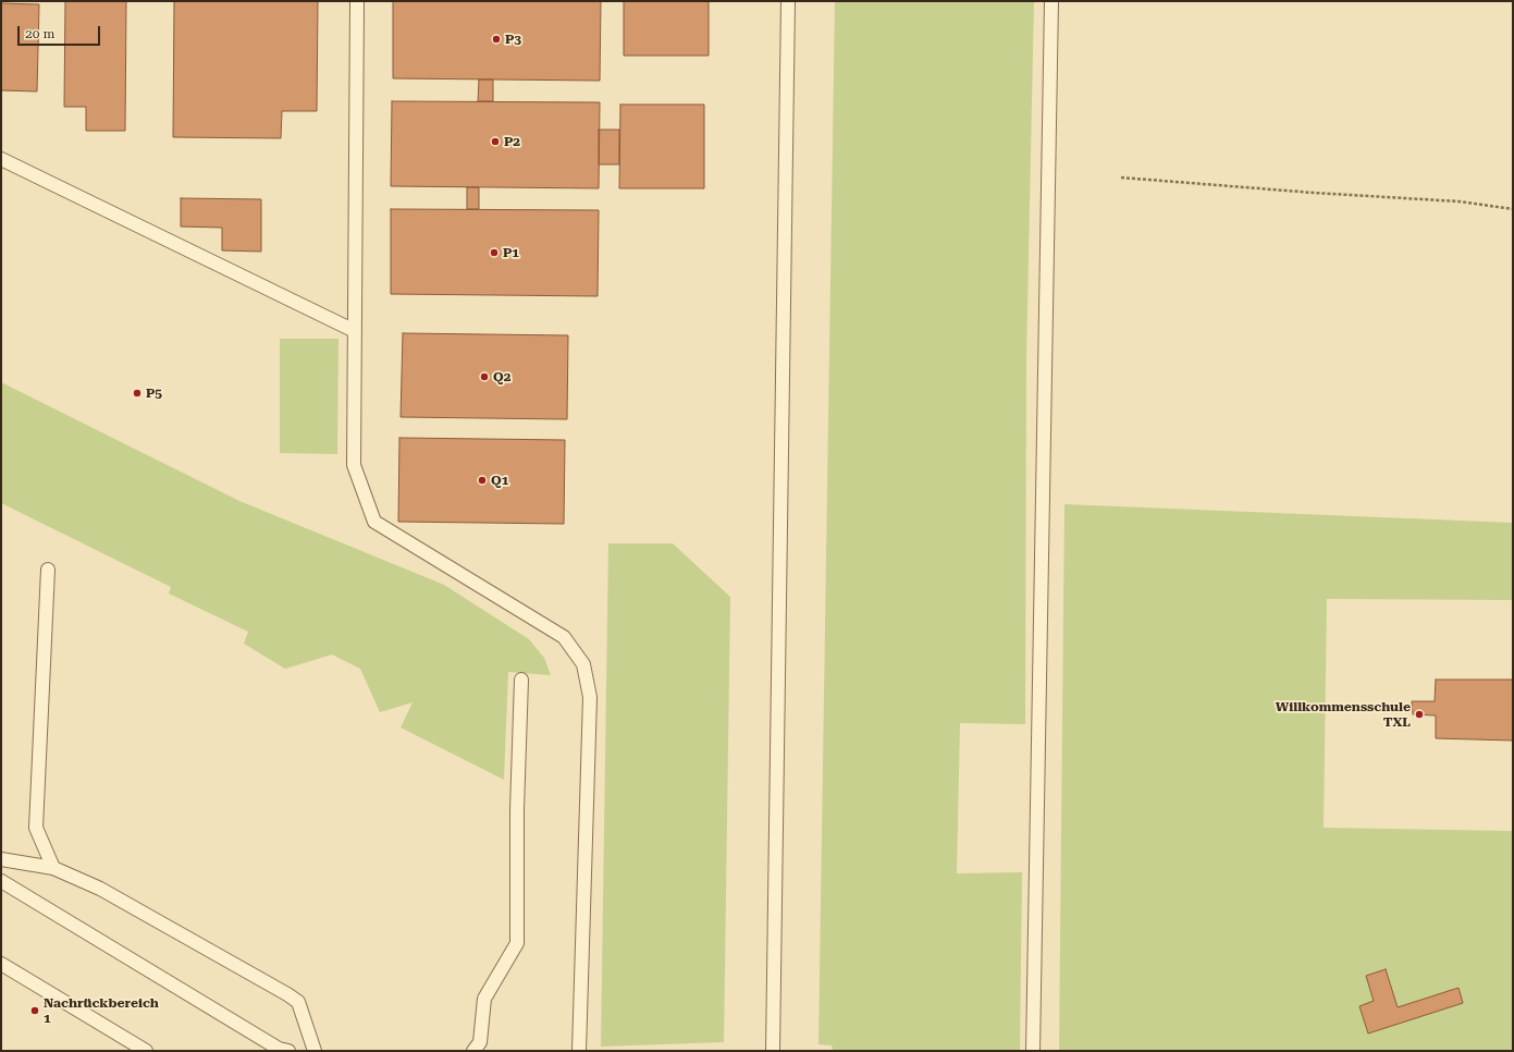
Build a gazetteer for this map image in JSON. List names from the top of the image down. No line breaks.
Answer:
{"places":["P3","P2","P1","Q2","P5","Q1","Willkommensschule TXL","Nachrückbereich 1"],"scale_bar":"20 m"}
